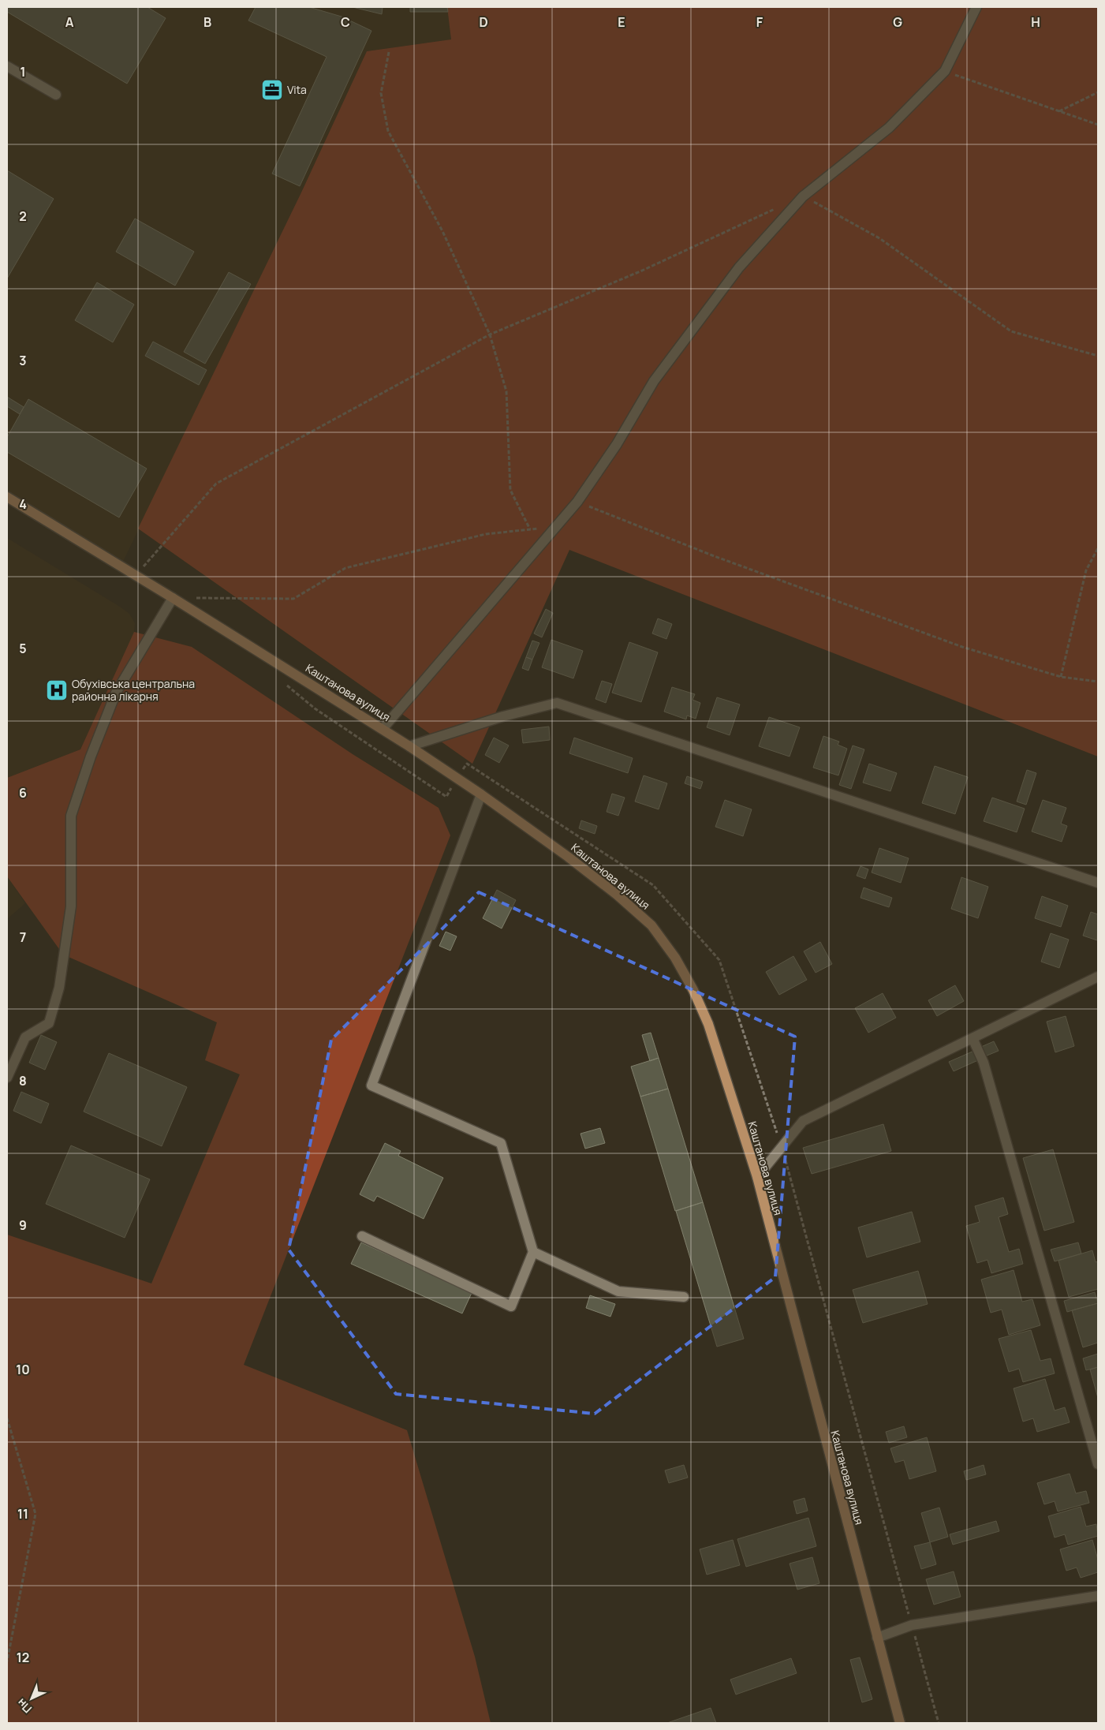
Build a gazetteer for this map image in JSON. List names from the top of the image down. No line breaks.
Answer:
{"streets":{"main road":["Каштанова вулиця"]},"places":{"office":["Vita"],"hospital":["Обухівська центральна районна лікарня"]},"north":"bottom left","grid":{"columns":["A","B","C","D","E","F","G","H"],"rows":["1","2","3","4","5","6","7","8","9","10","11","12"]}}
